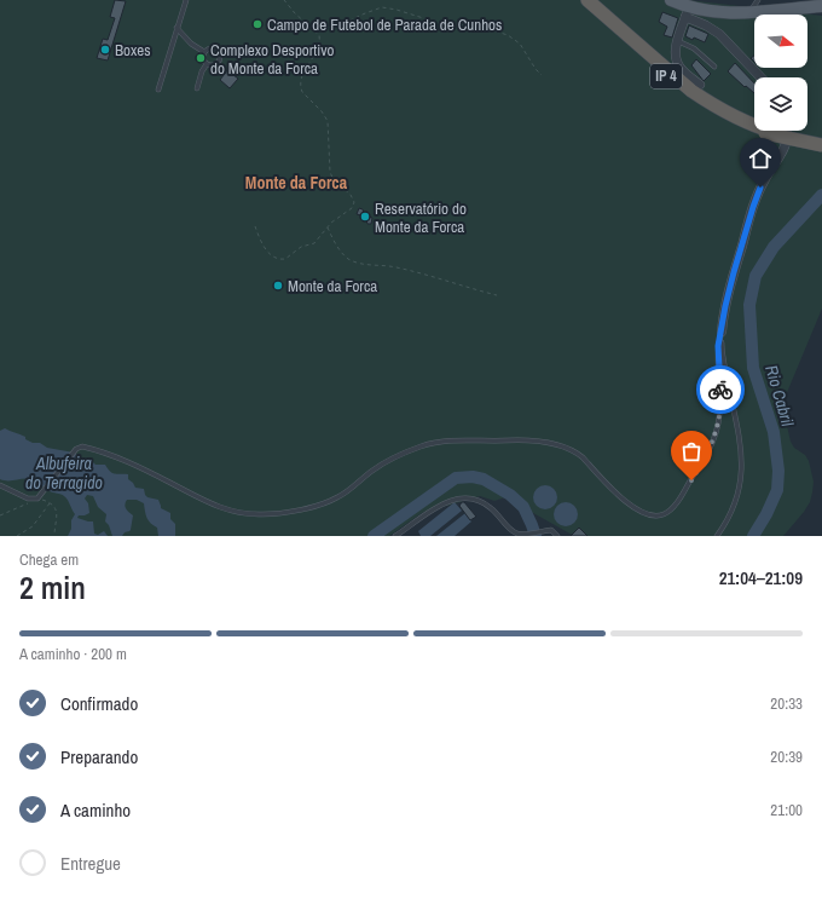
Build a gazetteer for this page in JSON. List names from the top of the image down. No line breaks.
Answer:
{"streets":{"highway":["IP 4"]},"districts":["Monte da Forca"],"water":["Rio Cabril","Albufeira do Terragido"],"places":["Campo de Futebol de Parada de Cunhos","Boxes","Complexo Desportivo do Monte da Forca","Reservatório do Monte da Forca","Monte da Forca"],"north":"right","page":{"heading":["2 min","Chega em","21:04–21:09"],"bar":"A caminho · 200 m","list":[["Confirmado","20:33"],["Preparando","20:39"],["A caminho","21:00"],"Entregue"]}}
